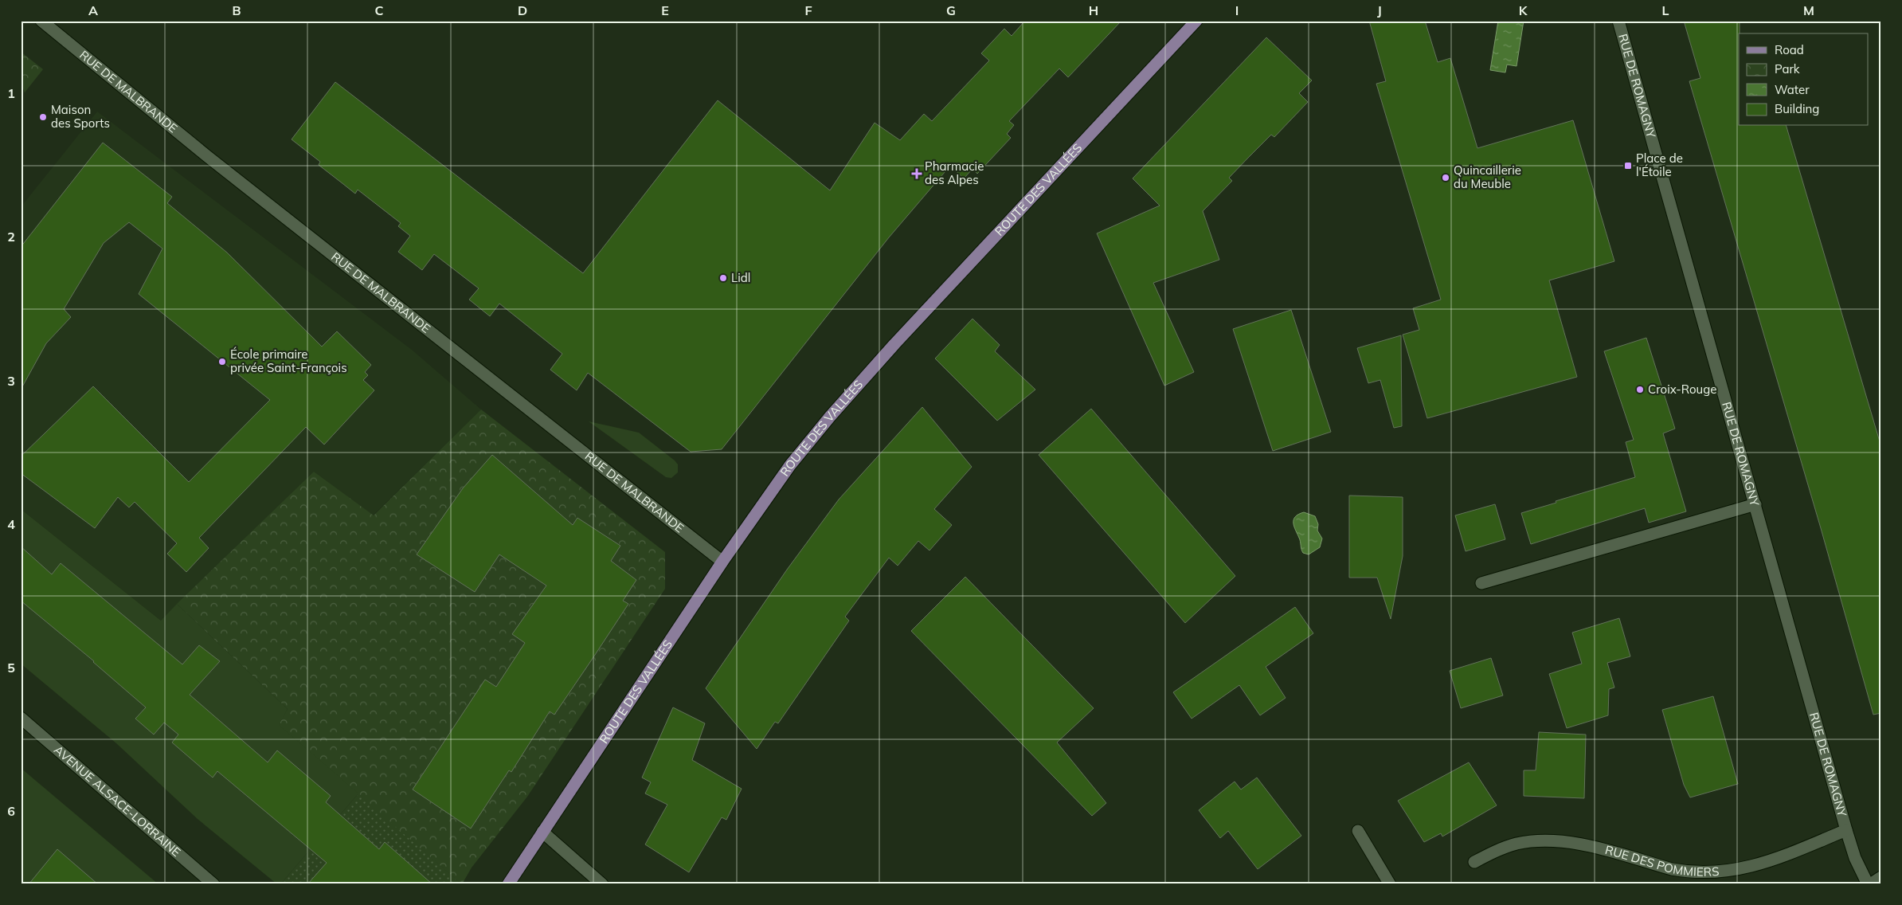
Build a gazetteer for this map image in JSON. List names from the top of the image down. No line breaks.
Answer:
{"streets":{"main road":["ROUTE DES VALLÉES"],"street":["RUE DE ROMAGNY","RUE DE MALBRANDE","AVENUE ALSACE-LORRAINE","RUE DES POMMIERS"]},"crossings":[["RUE DE ROMAGNY","RUE DES POMMIERS"],["RUE DE MALBRANDE","ROUTE DES VALLÉES"]],"places":{"other":["Maison des Sports","Quincaillerie du Meuble","Lidl","École primaire privée Saint-François","Croix-Rouge"],"transit":["Place de l'Étoile"],"health":["Pharmacie des Alpes"]},"legend":["Road","Park","Water","Building"],"grid":{"columns":["A","B","C","D","E","F","G","H","I","J","K","L","M"],"rows":["1","2","3","4","5","6"]}}
